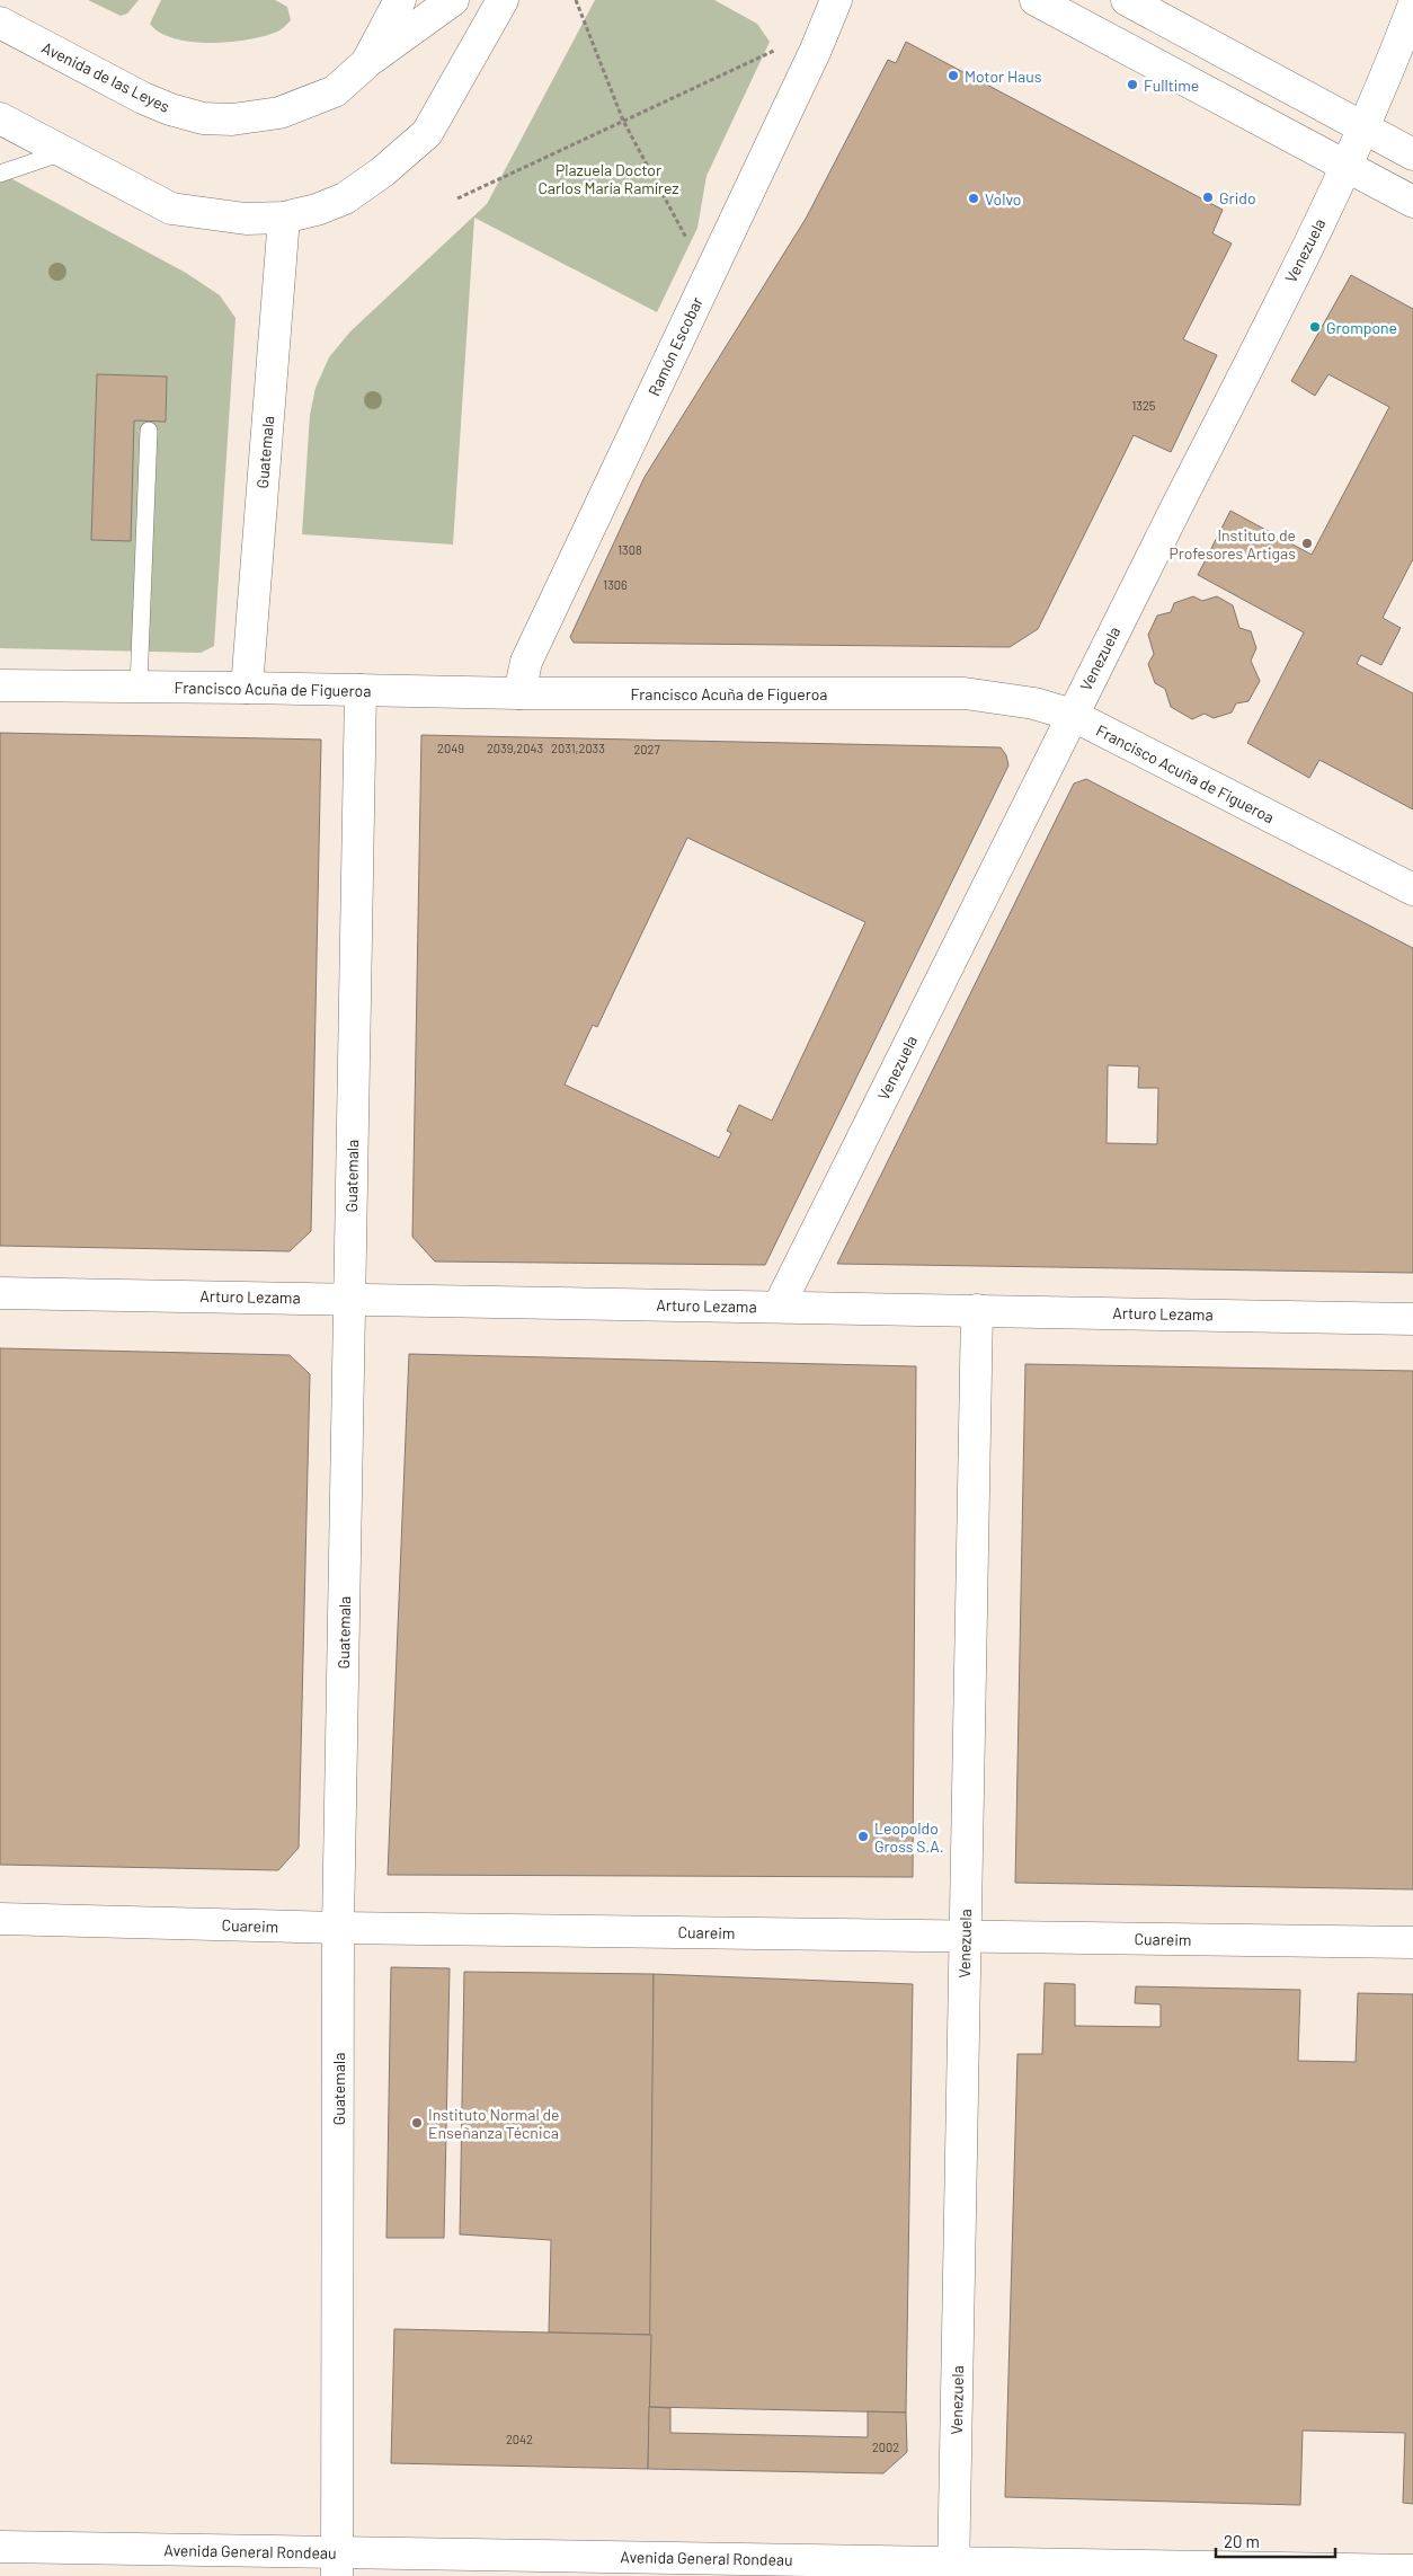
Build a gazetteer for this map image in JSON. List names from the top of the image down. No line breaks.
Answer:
{"streets":{"street":["Avenida de las Leyes","Venezuela","Ramón Escobar","Guatemala","Francisco Acuña de Figueroa","Arturo Lezama","Cuareim","Avenida General Rondeau"]},"crossings":[["Venezuela","Francisco Acuña de Figueroa"],["Venezuela","Arturo Lezama"],["Venezuela","Cuareim"],["Venezuela","Avenida General Rondeau"],["Ramón Escobar","Francisco Acuña de Figueroa"],["Guatemala","Francisco Acuña de Figueroa"],["Guatemala","Arturo Lezama"],["Guatemala","Cuareim"],["Guatemala","Avenida General Rondeau"]],"parks":["Plazuela Doctor Carlos María Ramírez"],"places":["Motor Haus","Fulltime","Grido","Volvo","Grompone","Instituto de Profesores Artigas","Leopoldo Gross S.A.","Instituto Normal de Enseñanza Técnica"],"house_numbers":["1325","1308","1306","2049","2039,2043","2031,2033","2027","2042","2002"],"scale_bar":"20 m"}
